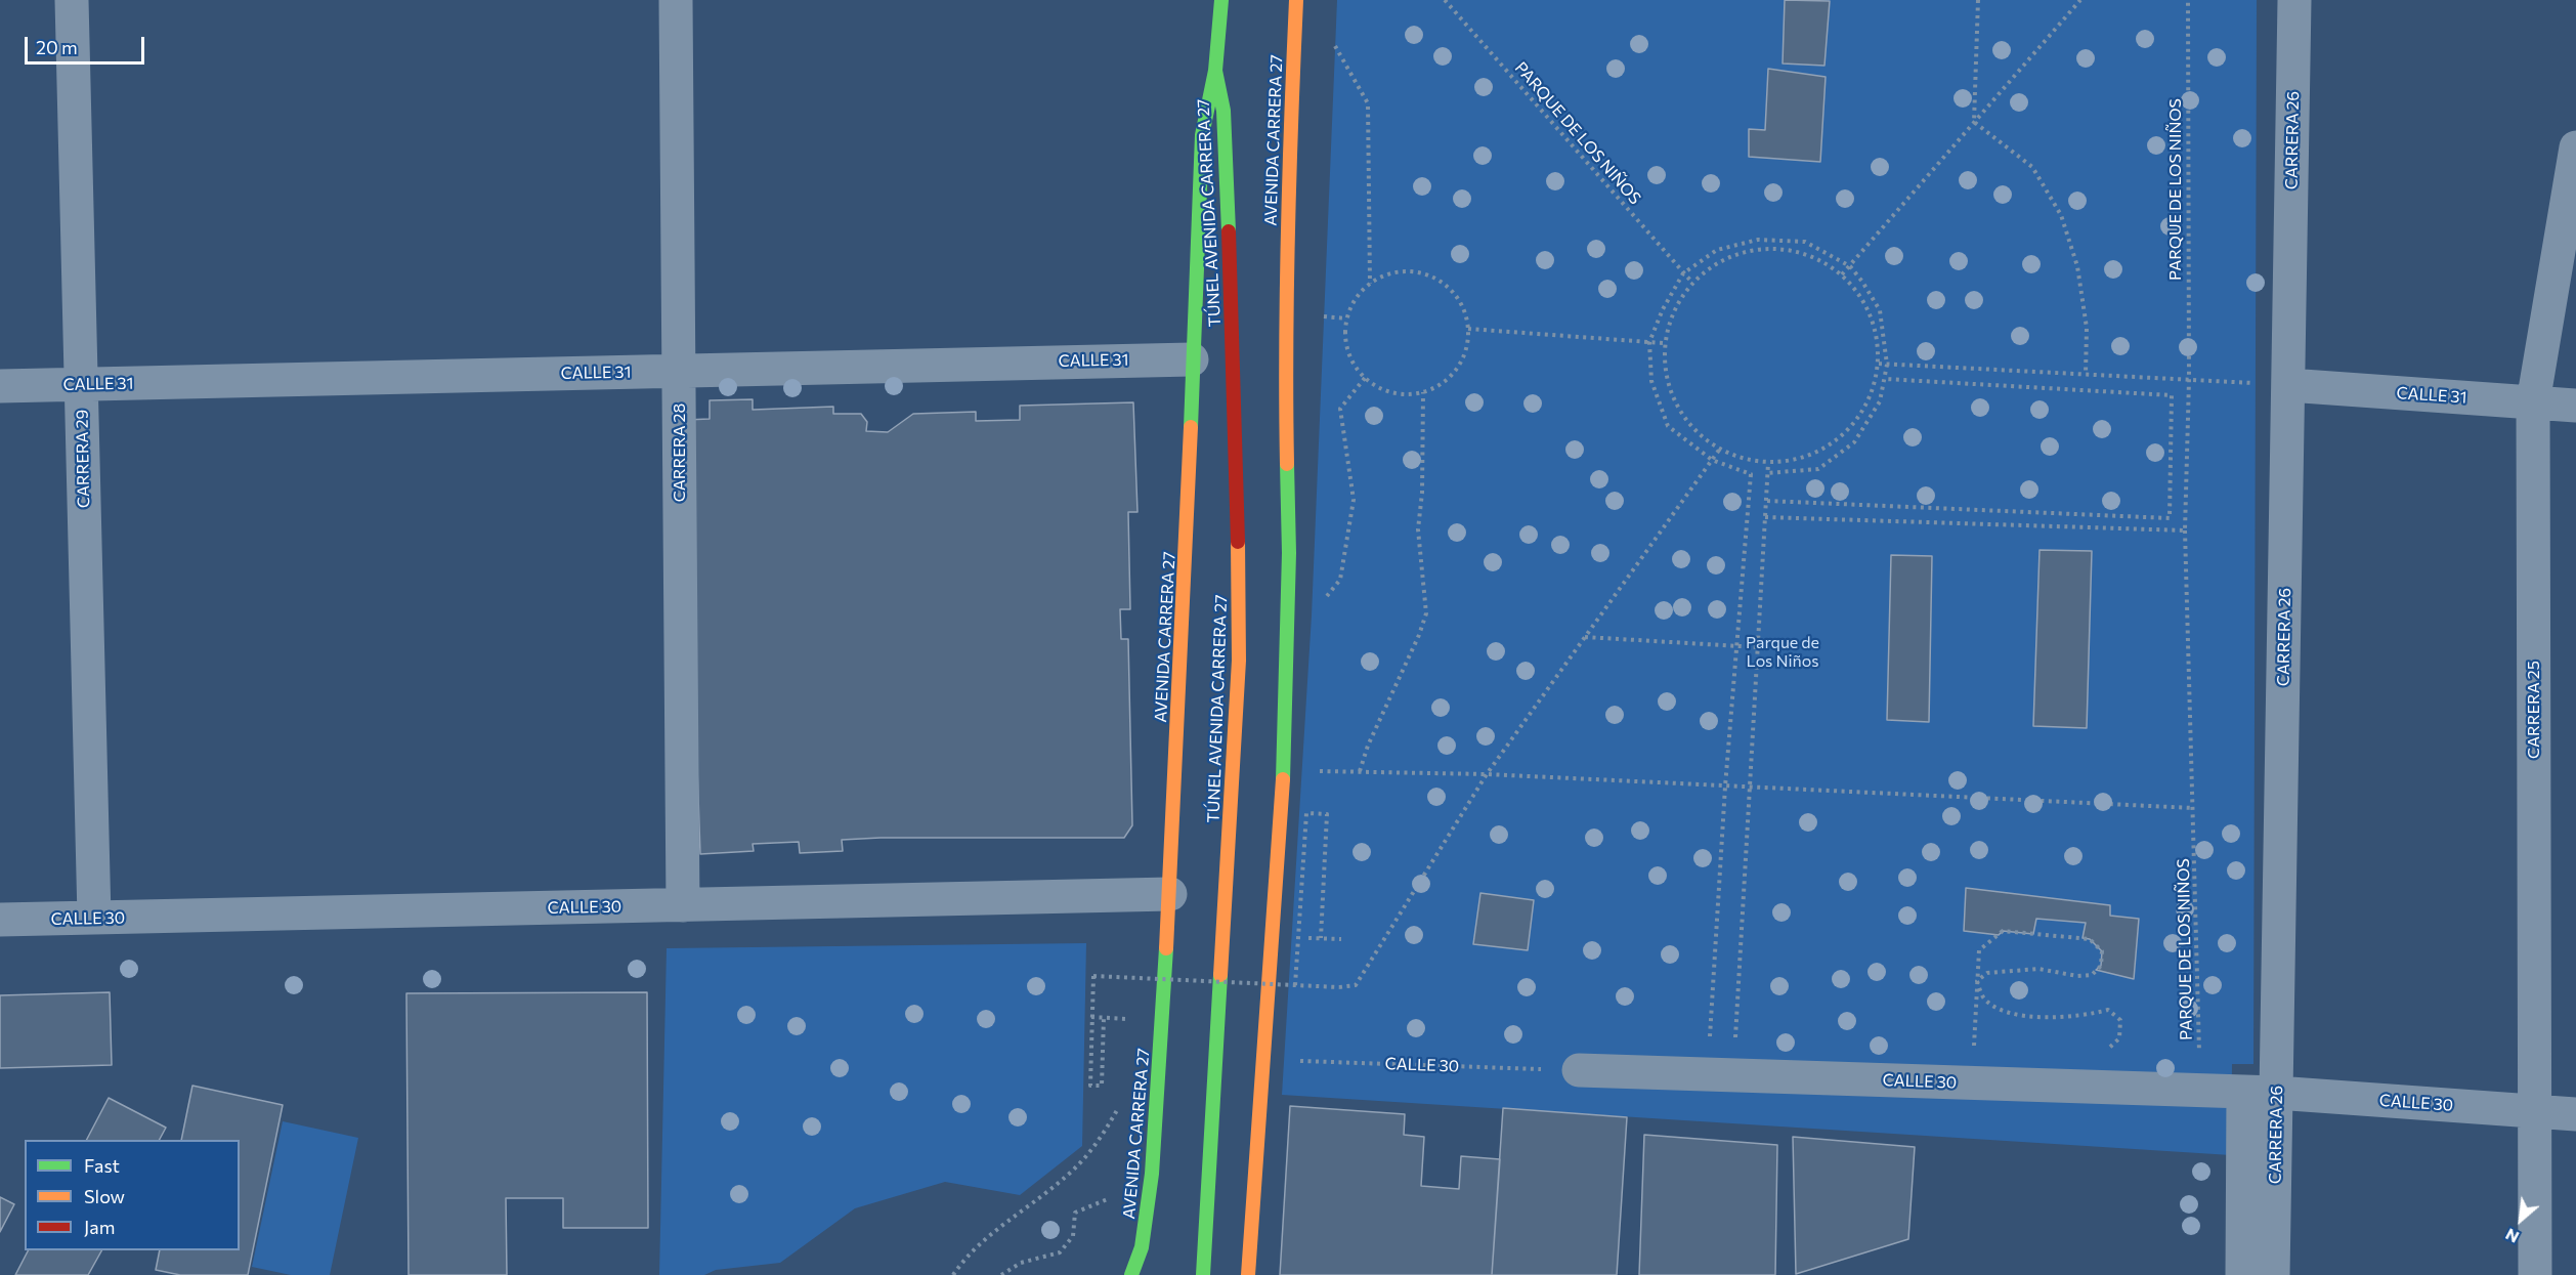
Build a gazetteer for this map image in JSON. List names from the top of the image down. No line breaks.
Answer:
{"streets":{"main road":["AVENIDA CARRERA 27","TÚNEL AVENIDA CARRERA 27"],"street":["CARRERA 26","CALLE 31","CARRERA 28","CARRERA 29","CARRERA 25","CALLE 30"],"path":["PARQUE DE LOS NIÑOS"]},"crossings":[["PARQUE DE LOS NIÑOS","CALLE 30"],["AVENIDA CARRERA 27","TÚNEL AVENIDA CARRERA 27"],["AVENIDA CARRERA 27","CALLE 31"],["AVENIDA CARRERA 27","CALLE 30"],["CARRERA 26","CALLE 31"],["CARRERA 26","CALLE 30"],["CALLE 31","CARRERA 28"],["CALLE 31","CARRERA 29"],["CALLE 31","CARRERA 25"],["CARRERA 28","CALLE 30"],["CARRERA 29","CALLE 30"],["CARRERA 25","CALLE 30"]],"parks":["Parque de Los Niños"],"legend":["Fast","Slow","Jam"],"scale_bar":"20 m","north":"bottom left"}
